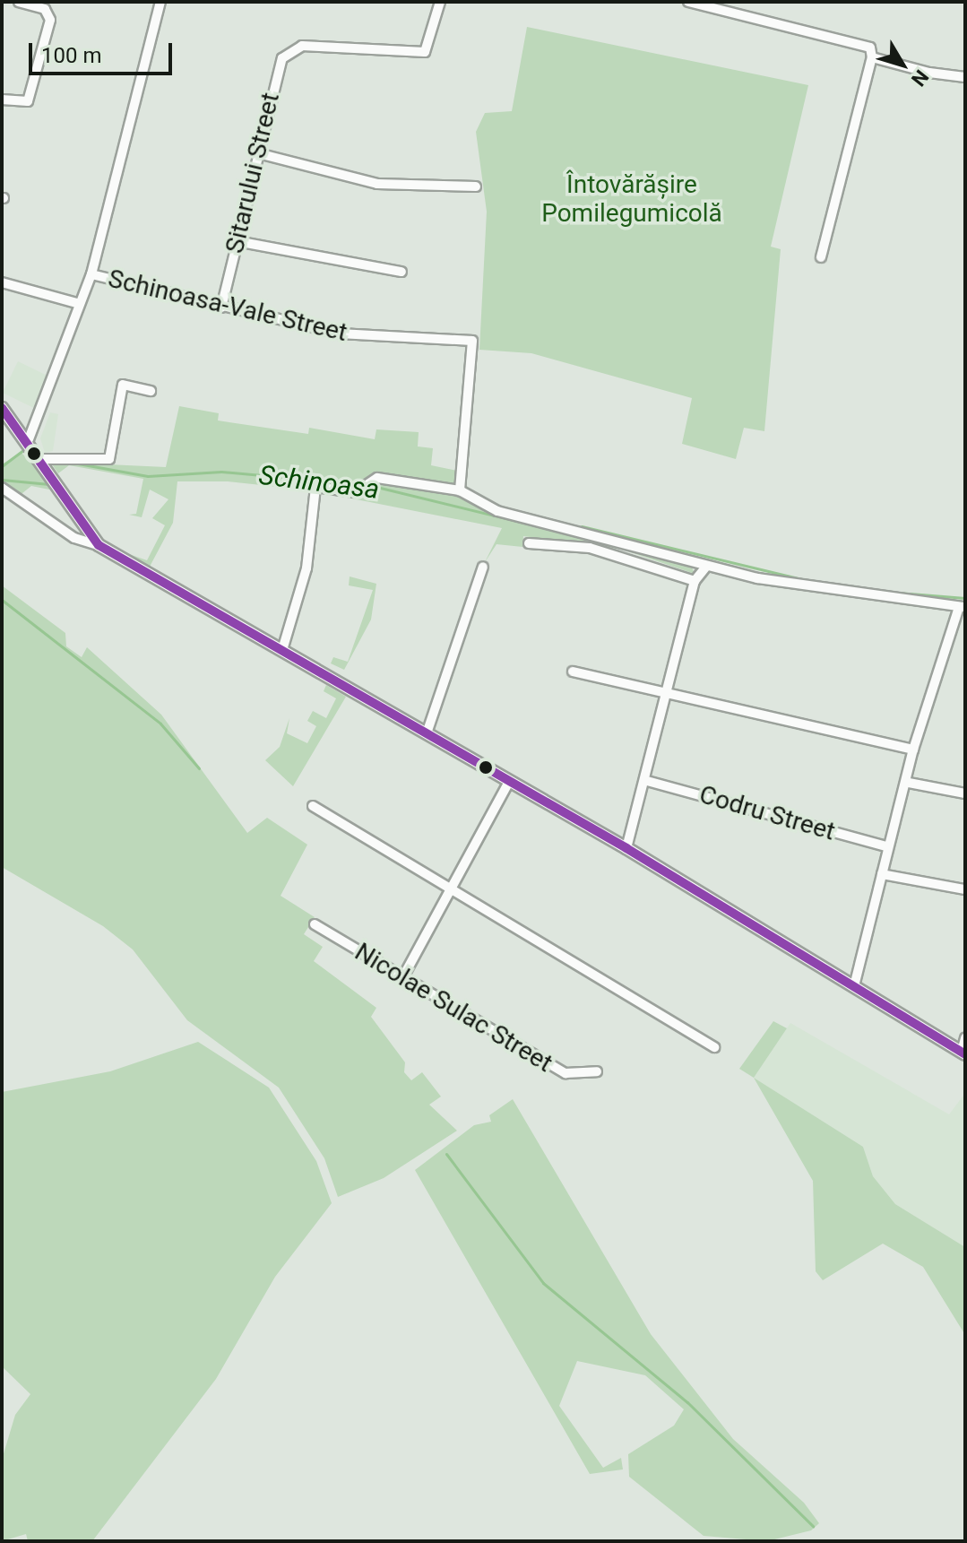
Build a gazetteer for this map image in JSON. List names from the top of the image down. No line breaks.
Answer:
{"streets":{"street":["Sitarului Street","Schinoasa-Vale Street","Codru Street","Nicolae Sulac Street"]},"crossings":[["Sitarului Street","Schinoasa-Vale Street"]],"water":["Schinoasa"],"parks":["Întovărășire Pomilegumicolă"],"scale_bar":"100 m","north":"bottom right"}
